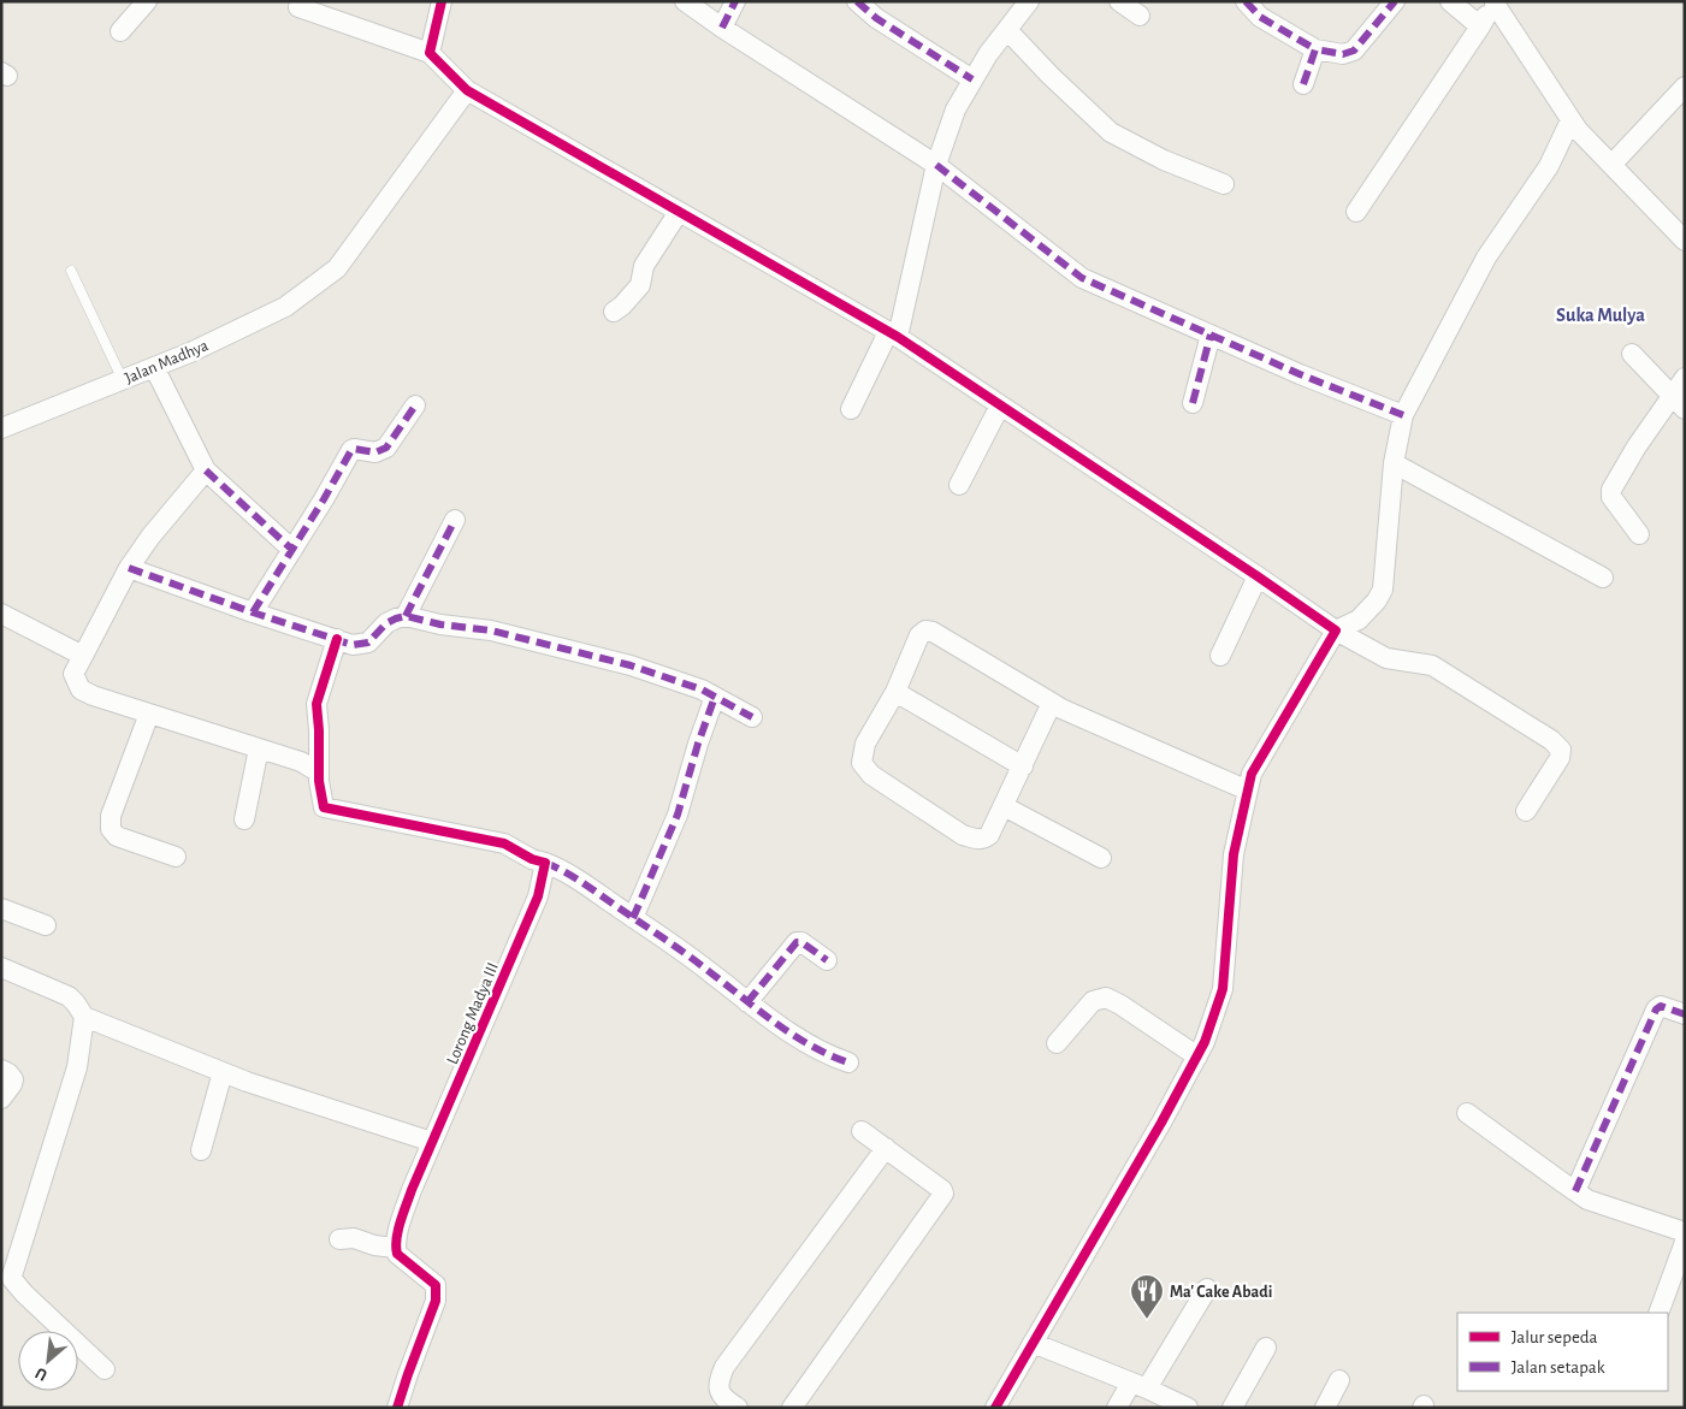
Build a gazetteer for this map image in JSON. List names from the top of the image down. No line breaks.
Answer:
{"streets":{"street":["Jalan Madhya","Lorong Madya III"]},"districts":["Suka Mulya"],"places":{"restaurant":["Ma' Cake Abadi"]},"legend":["Jalur sepeda","Jalan setapak"],"north":"bottom left"}
